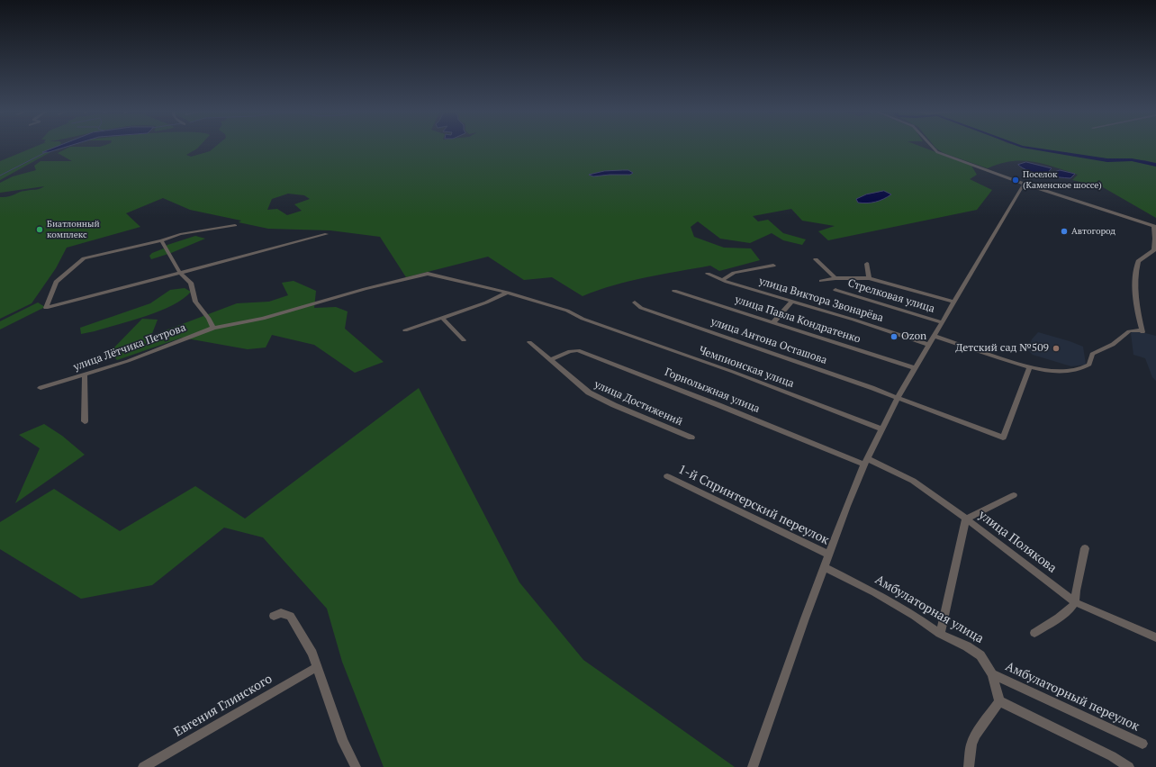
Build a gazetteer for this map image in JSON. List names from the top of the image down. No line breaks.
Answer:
{"streets":{"street":["Стрелковая улица","улица Виктора Звонарёва","улица Павла Кондратенко","улица Антона Осташова","улица Лётчика Петрова","Чемпионская улица","Горнолыжная улица","улица Достижений","1-й Спринтерский переулок","улица Полякова","Амбулаторная улица","Амбулаторный переулок","Евгения Глинского"]},"crossings":[["улица Лётчика Петрова","Чемпионская улица"],["Горнолыжная улица","улица Достижений"],["Горнолыжная улица","улица Полякова"],["Амбулаторная улица","Амбулаторный переулок"]],"places":["Поселок (Каменское шоссе)","Биатлонный комплекс","Автогород","Ozon","Детский сад №509"]}
